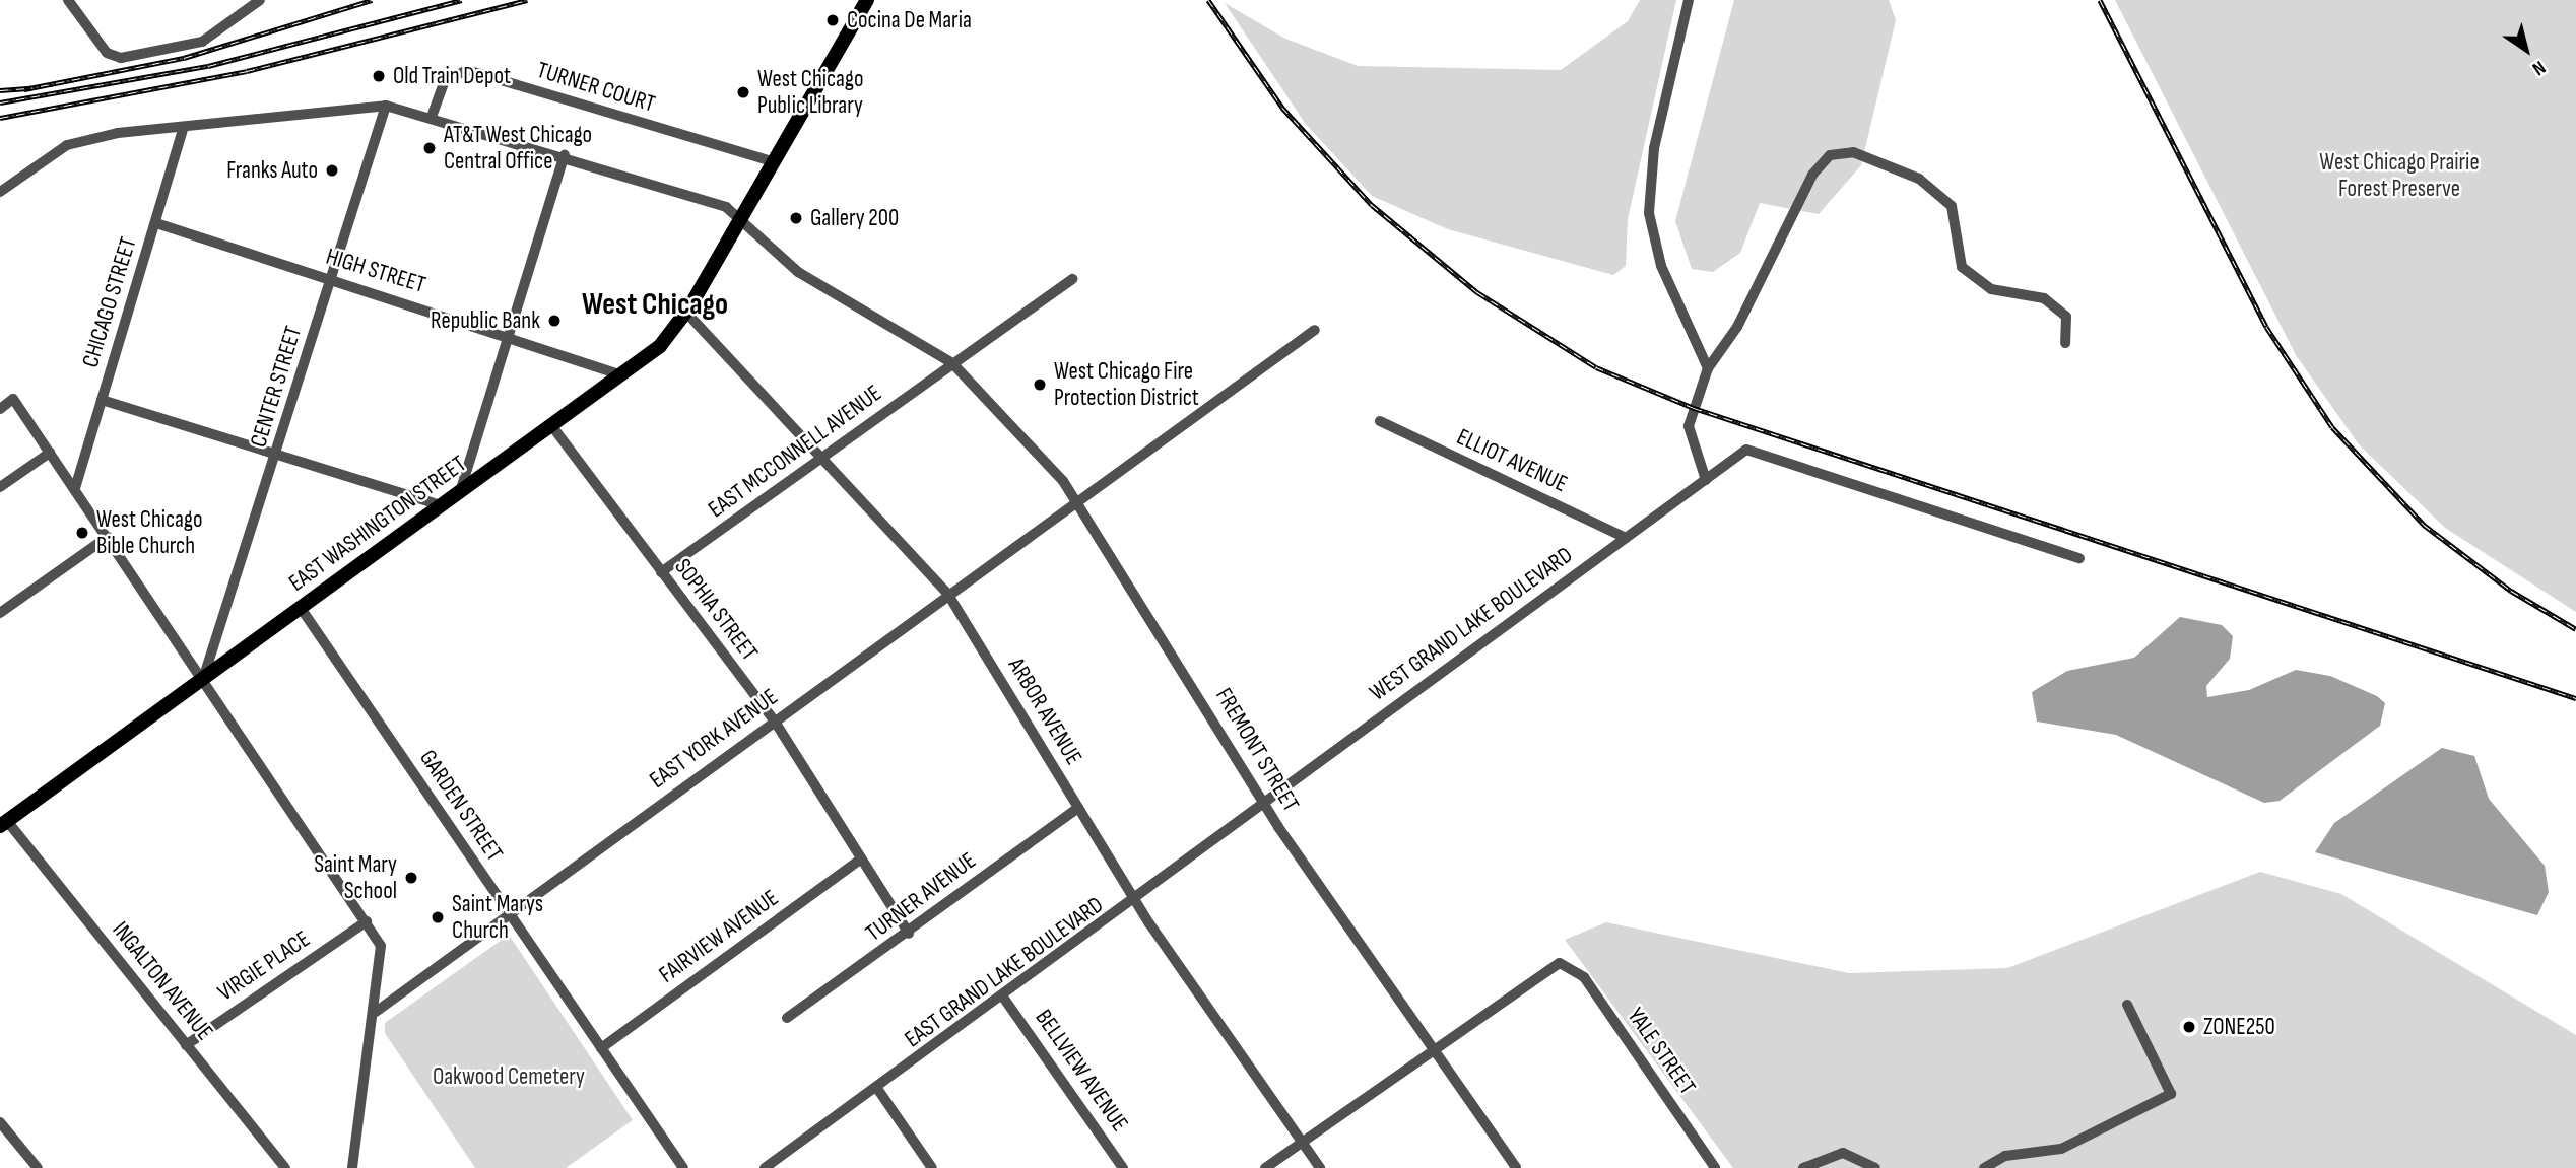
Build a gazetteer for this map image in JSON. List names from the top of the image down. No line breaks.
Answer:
{"streets":{"main road":["EAST WASHINGTON STREET"],"street":["TURNER COURT","HIGH STREET","CHICAGO STREET","CENTER STREET","EAST MCCONNELL AVENUE","ELLIOT AVENUE","SOPHIA STREET","WEST GRAND LAKE BOULEVARD","ARBOR AVENUE","EAST YORK AVENUE","FREMONT STREET","GARDEN STREET","TURNER AVENUE","FAIRVIEW AVENUE","VIRGIE PLACE","EAST GRAND LAKE BOULEVARD","INGALTON AVENUE","YALE STREET","BELLVIEW AVENUE"]},"crossings":[["TURNER COURT","EAST WASHINGTON STREET"],["TURNER COURT","FREMONT STREET"],["HIGH STREET","CHICAGO STREET"],["HIGH STREET","CENTER STREET"],["HIGH STREET","EAST WASHINGTON STREET"],["CENTER STREET","EAST WASHINGTON STREET"],["CENTER STREET","FREMONT STREET"],["EAST MCCONNELL AVENUE","SOPHIA STREET"],["EAST MCCONNELL AVENUE","ARBOR AVENUE"],["EAST MCCONNELL AVENUE","FREMONT STREET"],["ELLIOT AVENUE","WEST GRAND LAKE BOULEVARD"],["EAST WASHINGTON STREET","SOPHIA STREET"],["EAST WASHINGTON STREET","ARBOR AVENUE"],["EAST WASHINGTON STREET","FREMONT STREET"],["EAST WASHINGTON STREET","GARDEN STREET"],["EAST WASHINGTON STREET","INGALTON AVENUE"],["SOPHIA STREET","EAST YORK AVENUE"],["SOPHIA STREET","TURNER AVENUE"],["SOPHIA STREET","FAIRVIEW AVENUE"],["WEST GRAND LAKE BOULEVARD","FREMONT STREET"],["WEST GRAND LAKE BOULEVARD","EAST GRAND LAKE BOULEVARD"],["ARBOR AVENUE","EAST YORK AVENUE"],["ARBOR AVENUE","TURNER AVENUE"],["ARBOR AVENUE","EAST GRAND LAKE BOULEVARD"],["EAST YORK AVENUE","FREMONT STREET"],["EAST YORK AVENUE","GARDEN STREET"],["FREMONT STREET","EAST GRAND LAKE BOULEVARD"],["FREMONT STREET","YALE STREET"],["GARDEN STREET","FAIRVIEW AVENUE"],["VIRGIE PLACE","INGALTON AVENUE"],["EAST GRAND LAKE BOULEVARD","BELLVIEW AVENUE"]],"districts":["West Chicago"],"parks":["West Chicago Prairie Forest Preserve","Oakwood Cemetery"],"places":["Cocina De Maria","Old Train Depot","West Chicago Public Library","AT&T West Chicago Central Office","Franks Auto","Gallery 200","Republic Bank","West Chicago Fire Protection District","West Chicago Bible Church","Saint Mary School","Saint Marys Church","ZONE250"],"north":"bottom right"}
